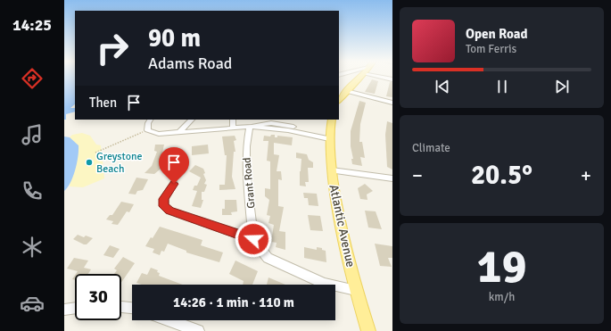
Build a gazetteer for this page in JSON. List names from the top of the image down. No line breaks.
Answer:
{"streets":{"main road":["Atlantic Avenue"],"street":["Grant Road"]},"places":["Greystone Beach"],"page":{"tabs":"14:25","turn":["90 m","Adams Road"],"song":["Open Road","Tom Ferris"],"then":"Then","tile":["Climate",["19","km/h"]],"heat":["−","20.5°","+"],"limit":"30","trip":"14:26 · 1 min · 110 m"}}
